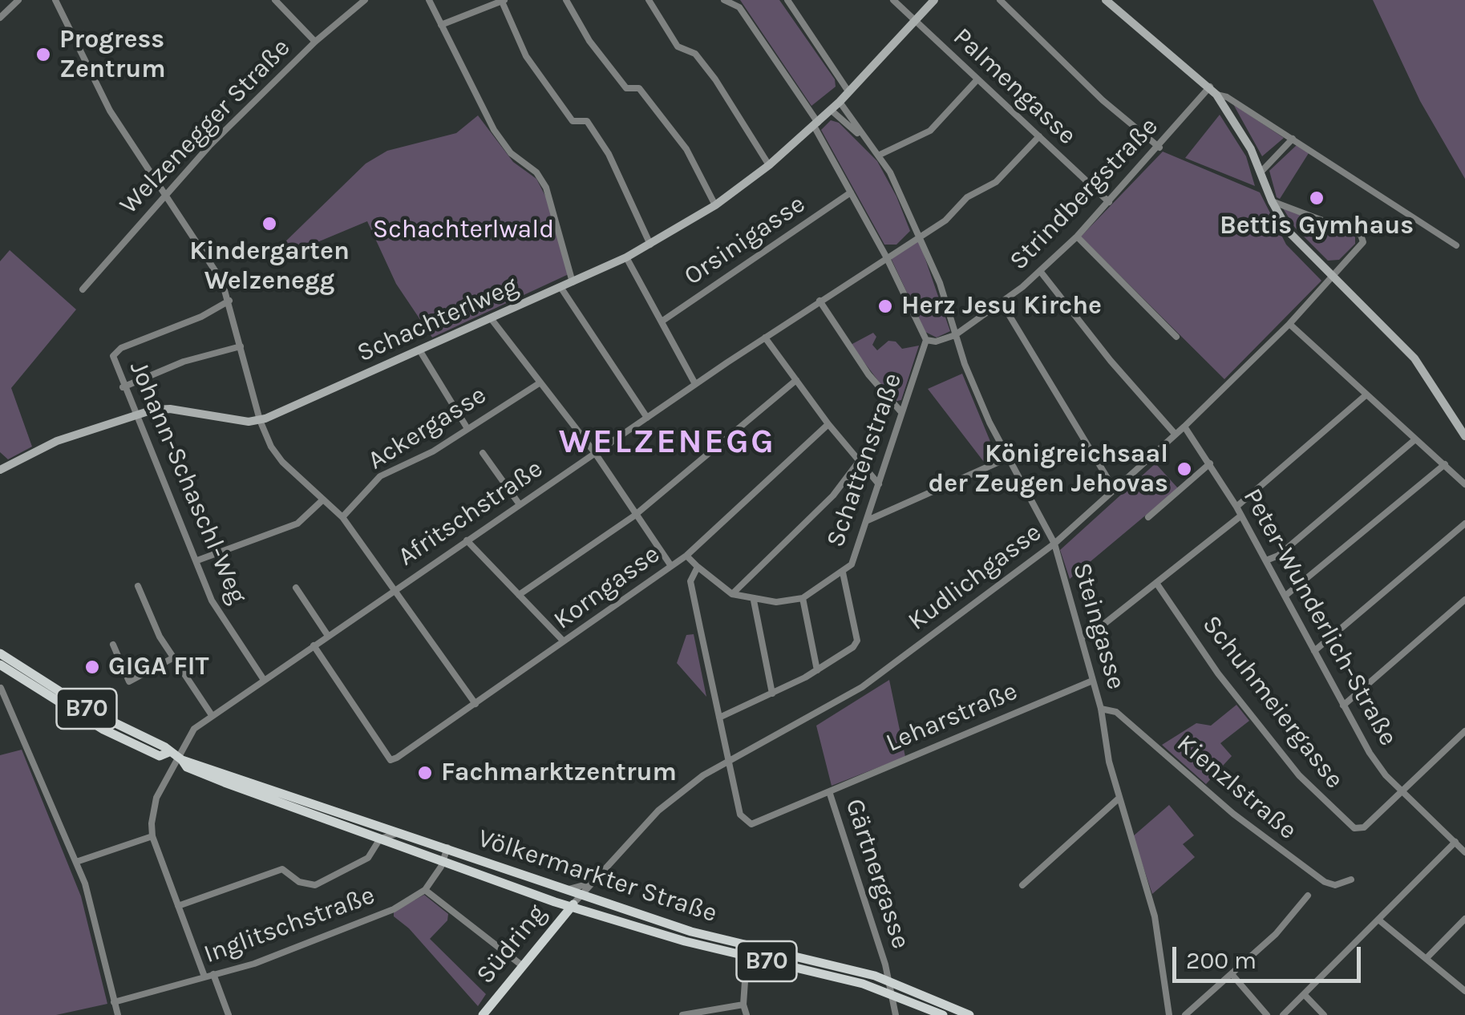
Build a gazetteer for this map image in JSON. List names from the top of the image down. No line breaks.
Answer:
{"streets":{"main road":["B70","Völkermarkter Straße","Südring"],"street":["Palmengasse","Welzenegger Straße","Strindbergstraße","Orsinigasse","Schachterlweg","Ackergasse","Schattenstraße","Johann-Schaschl-Weg","Afritschstraße","Kudlichgasse","Korngasse","Peter-Wunderlich-Straße","Steingasse","Schuhmeiergasse","Leharstraße","Kienzlstraße","Gärtnergasse","Inglitschstraße"]},"crossings":[["Palmengasse","Strindbergstraße"],["Palmengasse","Schachterlweg"],["Palmengasse","Afritschstraße"],["Strindbergstraße","Schattenstraße"],["Strindbergstraße","Steingasse"],["Schachterlweg","Steingasse"],["Schattenstraße","Korngasse"],["Johann-Schaschl-Weg","Afritschstraße"],["Afritschstraße","Korngasse"],["Afritschstraße","Steingasse"],["Afritschstraße","Völkermarkter Straße"],["Kudlichgasse","Peter-Wunderlich-Straße"],["Kudlichgasse","Steingasse"],["Kudlichgasse","Gärtnergasse"],["Kudlichgasse","Südring"],["Peter-Wunderlich-Straße","Schuhmeiergasse"],["Steingasse","Leharstraße"],["Steingasse","Kienzlstraße"],["Leharstraße","Gärtnergasse"],["Gärtnergasse","Völkermarkter Straße"],["Völkermarkter Straße","Inglitschstraße"]],"districts":["WELZENEGG"],"parks":["Schachterlwald"],"places":["Progress Zentrum","Bettis Gymhaus","Kindergarten Welzenegg","Herz Jesu Kirche","Königreichsaal der Zeugen Jehovas","GIGA FIT","Fachmarktzentrum"],"scale_bar":"200 m"}
